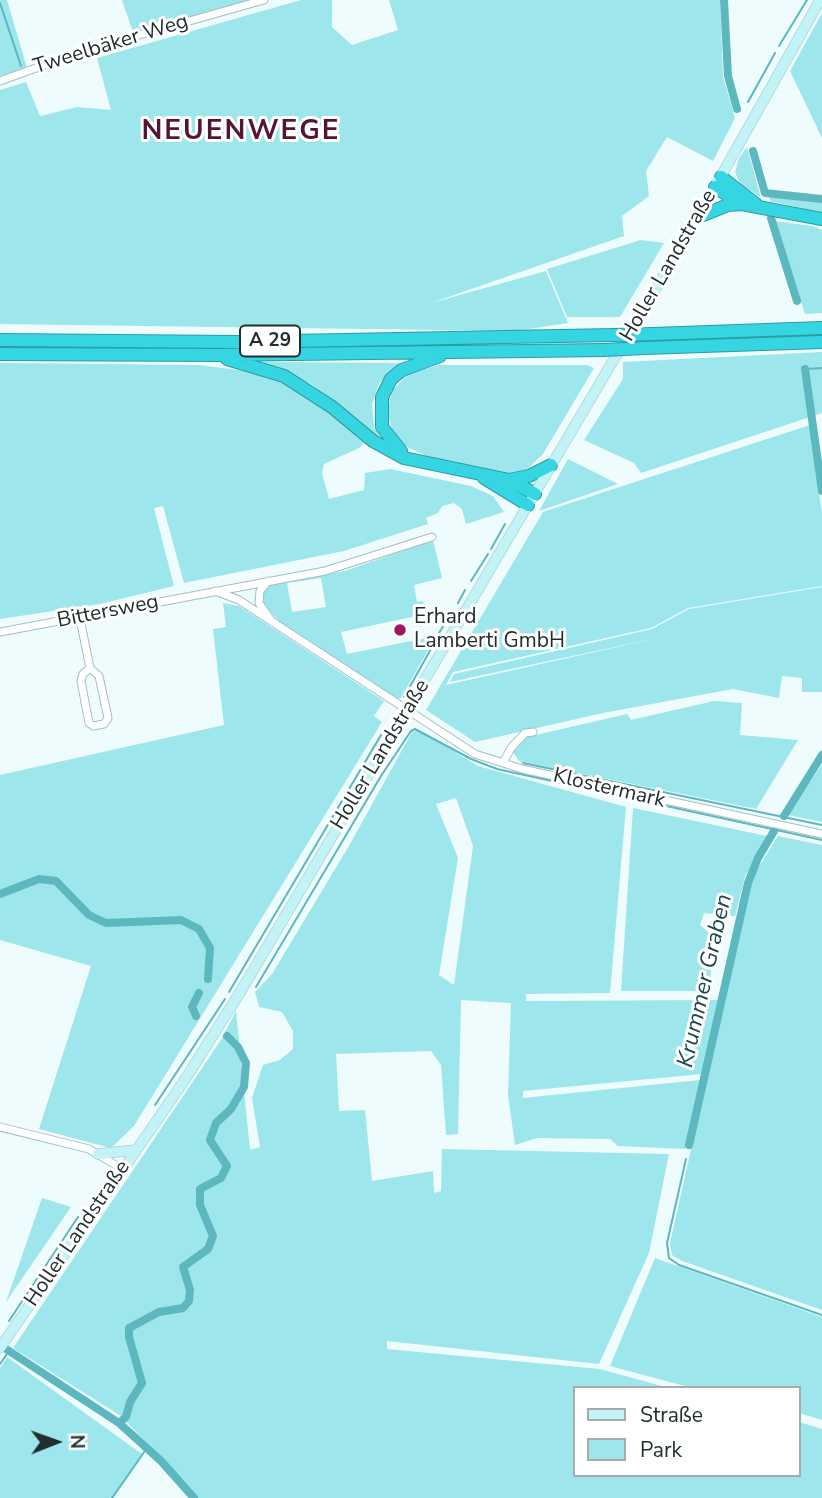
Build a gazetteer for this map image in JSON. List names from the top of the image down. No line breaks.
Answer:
{"streets":{"highway":["A 29"],"main road":["Holler Landstraße"],"street":["Tweelbäker Weg","Bittersweg","Klostermark"]},"crossings":[["Holler Landstraße","Klostermark"]],"districts":["NEUENWEGE"],"water":["Krummer Graben"],"places":["Erhard Lamberti GmbH"],"legend":["Straße","Park"],"north":"right"}
